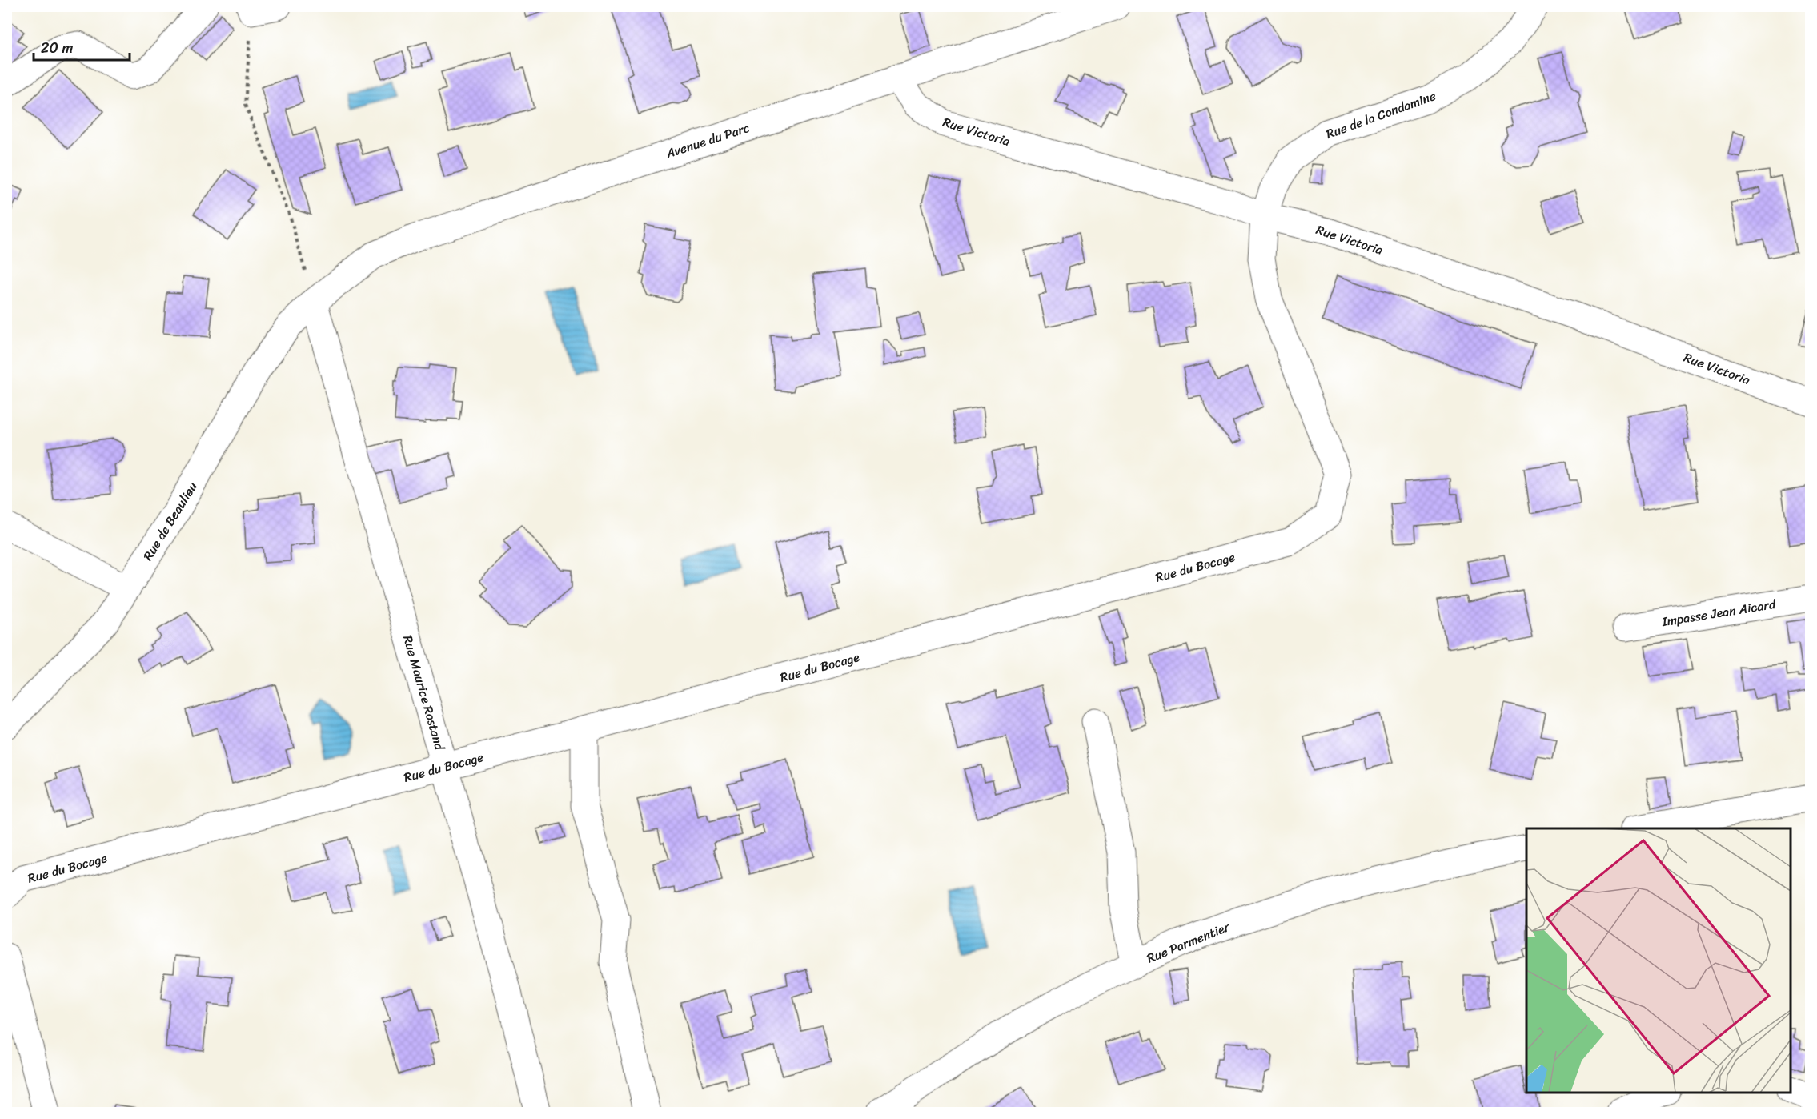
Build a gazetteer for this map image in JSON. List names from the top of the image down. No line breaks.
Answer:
{"streets":{"street":["Rue de la Condamine","Rue Victoria","Avenue du Parc","Rue de Beaulieu","Rue du Bocage","Impasse Jean Aicard","Rue Maurice Rostand","Rue Parmentier"]},"crossings":[["Rue de la Condamine","Rue Victoria"],["Rue de la Condamine","Rue du Bocage"],["Rue Victoria","Avenue du Parc"],["Rue Victoria","Rue du Bocage"],["Avenue du Parc","Rue de Beaulieu"],["Avenue du Parc","Rue Maurice Rostand"],["Rue de Beaulieu","Rue Maurice Rostand"],["Rue du Bocage","Rue Maurice Rostand"]],"scale_bar":"20 m"}
